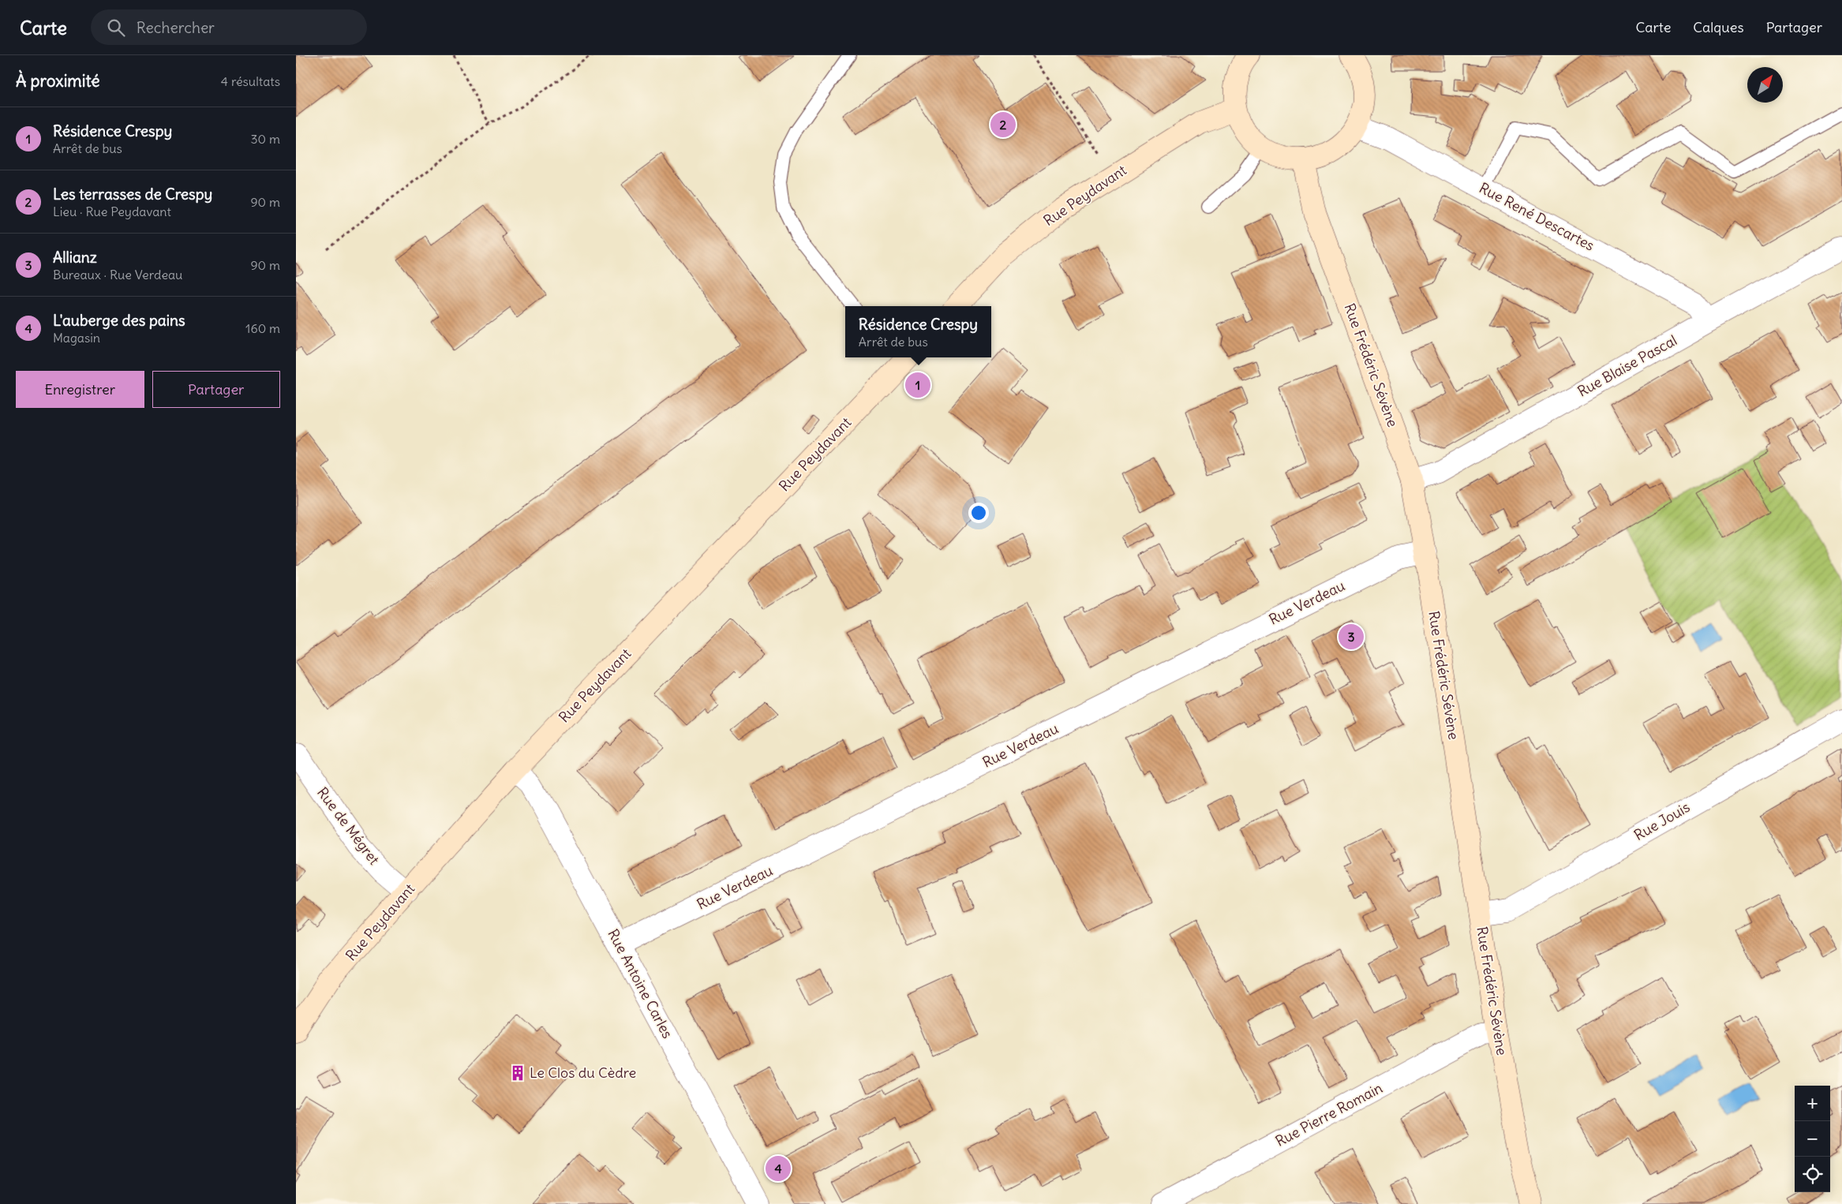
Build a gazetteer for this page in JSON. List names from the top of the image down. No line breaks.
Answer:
{"streets":{"street":["Rue Peydavant","Rue René Descartes","Rue Frédéric Sévène","Rue Blaise Pascal","Rue Verdeau","Rue Jouis","Rue de Mégret","Rue Antoine Carles","Rue Pierre Romain"]},"crossings":[["Rue Peydavant","Rue de Mégret"],["Rue Peydavant","Rue Antoine Carles"],["Rue René Descartes","Rue Blaise Pascal"],["Rue Frédéric Sévène","Rue Blaise Pascal"],["Rue Frédéric Sévène","Rue Verdeau"],["Rue Frédéric Sévène","Rue Jouis"],["Rue Frédéric Sévène","Rue Pierre Romain"],["Rue Verdeau","Rue Antoine Carles"]],"places":{"building":["Le Clos du Cèdre"]},"north":"top right","page":{"header":"Carte","search":"Rechercher","nav":["Carte","Calques","Partager"],"heading":["À proximité","4 résultats"],"list":[{"mark":"1","name":"Résidence Crespy","note":"Arrêt de bus","value":"30 m"},{"mark":"2","name":"Les terrasses de Crespy","note":"Lieu · Rue Peydavant","value":"90 m"},{"mark":"3","name":"Allianz","note":"Bureaux · Rue Verdeau","value":"90 m"},{"mark":"4","name":"L'auberge des pains","note":"Magasin","value":"160 m"}],"pins":["2","1","3","4"],"popup":["Résidence Crespy","Arrêt de bus"],"buttons":["Enregistrer","Partager"],"map_buttons":["+","−"]}}
